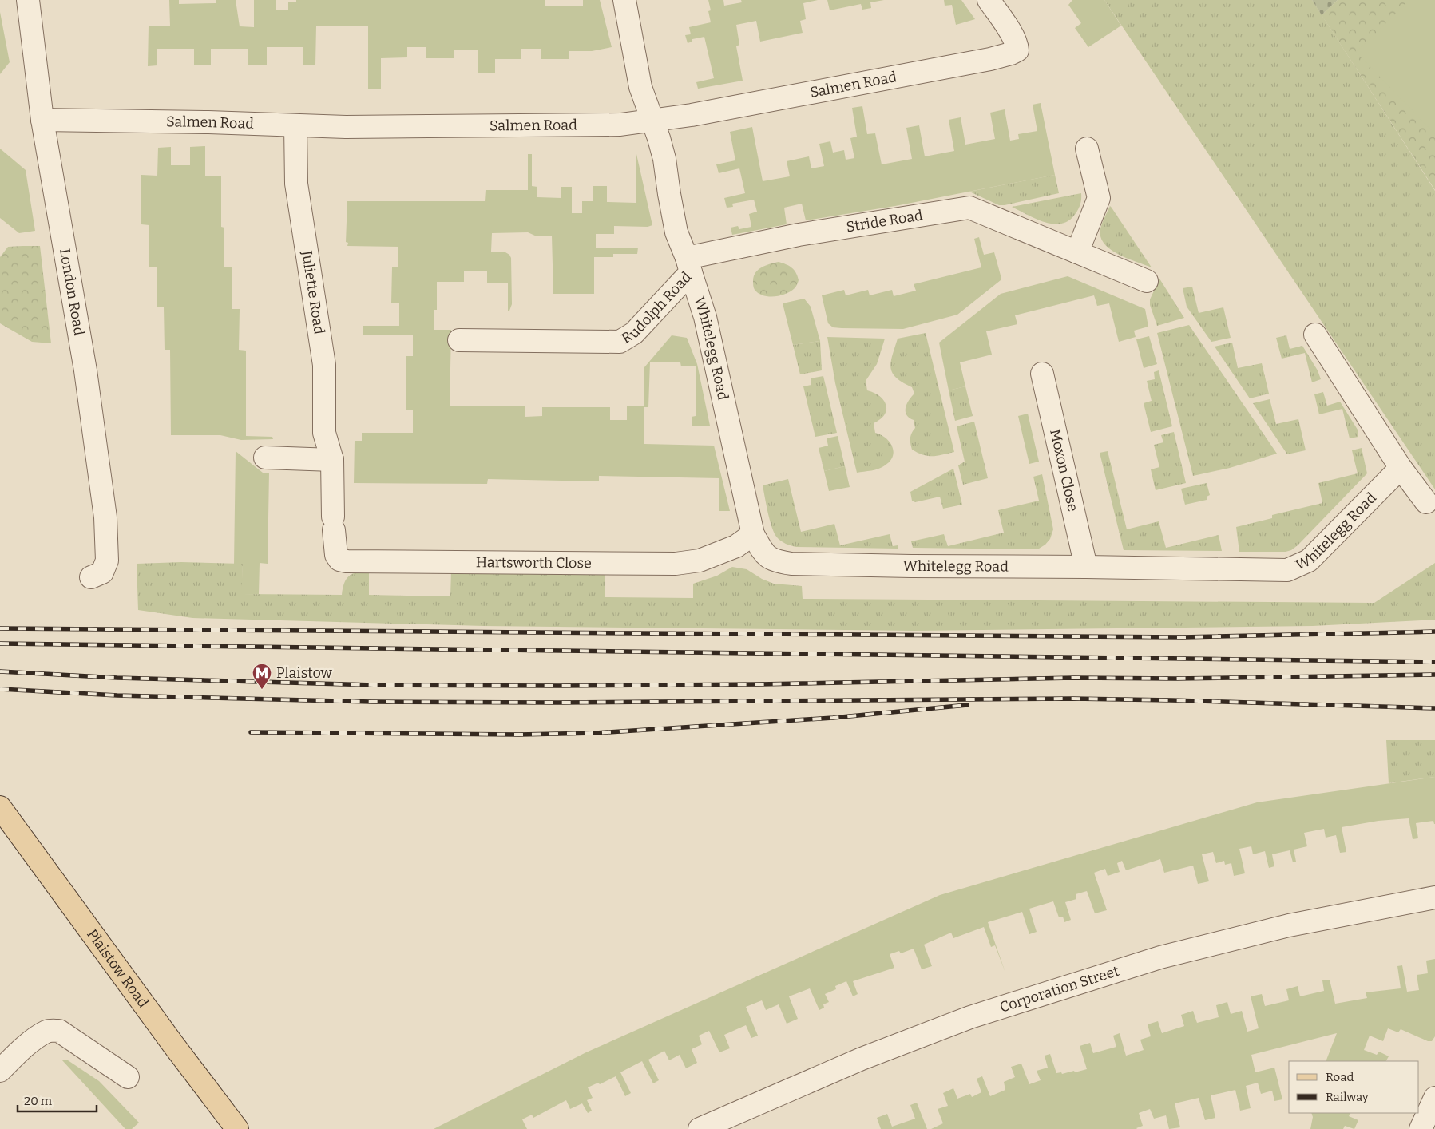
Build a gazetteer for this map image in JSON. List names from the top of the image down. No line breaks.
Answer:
{"streets":{"main road":["Plaistow Road"],"street":["Salmen Road","Stride Road","London Road","Juliette Road","Rudolph Road","Whitelegg Road","Moxon Close","Hartsworth Close","Corporation Street"]},"crossings":[["Salmen Road","London Road"],["Salmen Road","Juliette Road"],["Salmen Road","Rudolph Road"],["Stride Road","Rudolph Road"],["Stride Road","Whitelegg Road"],["Juliette Road","Hartsworth Close"],["Rudolph Road","Whitelegg Road"],["Whitelegg Road","Moxon Close"],["Whitelegg Road","Hartsworth Close"]],"places":{"metro station":["Plaistow"]},"legend":["Road","Railway"],"scale_bar":"20 m"}
